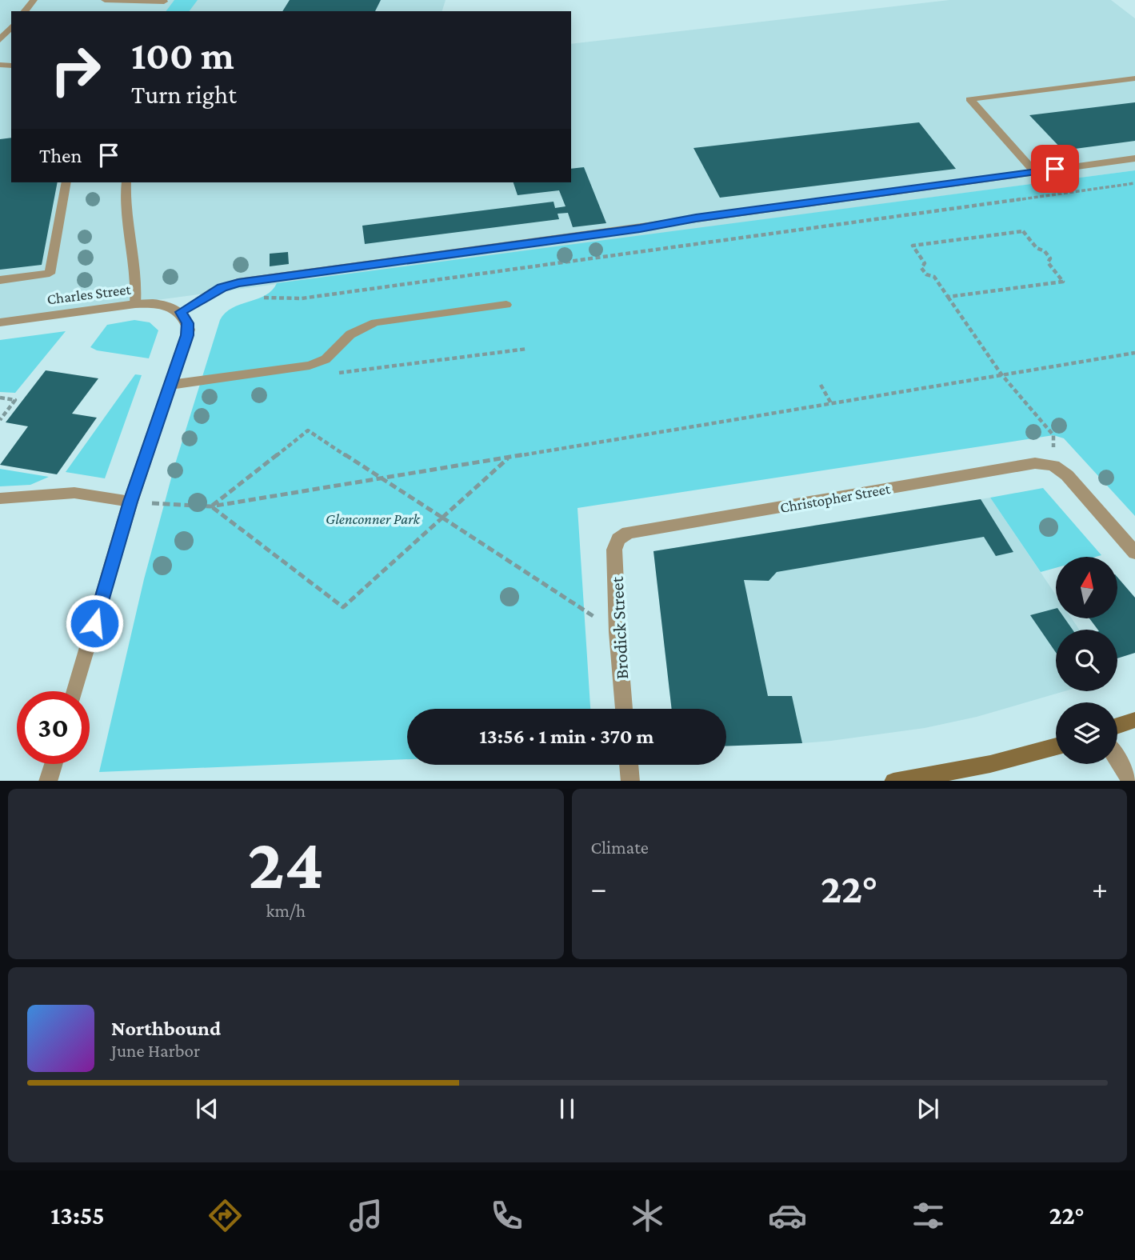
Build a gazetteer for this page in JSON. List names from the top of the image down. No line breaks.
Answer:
{"streets":{"street":["Charles Street","Christopher Street","Brodick Street"]},"crossings":[["Christopher Street","Brodick Street"]],"parks":["Glenconner Park"],"north":"top","page":{"turn":["100 m","Turn right"],"then":"Then","limit":"30","trip":"13:56 · 1 min · 370 m","tile":[["24","km/h"],"Climate"],"heat":["−","22°","+"],"song":["Northbound","June Harbor"],"tabs":["13:55","22°"]}}
